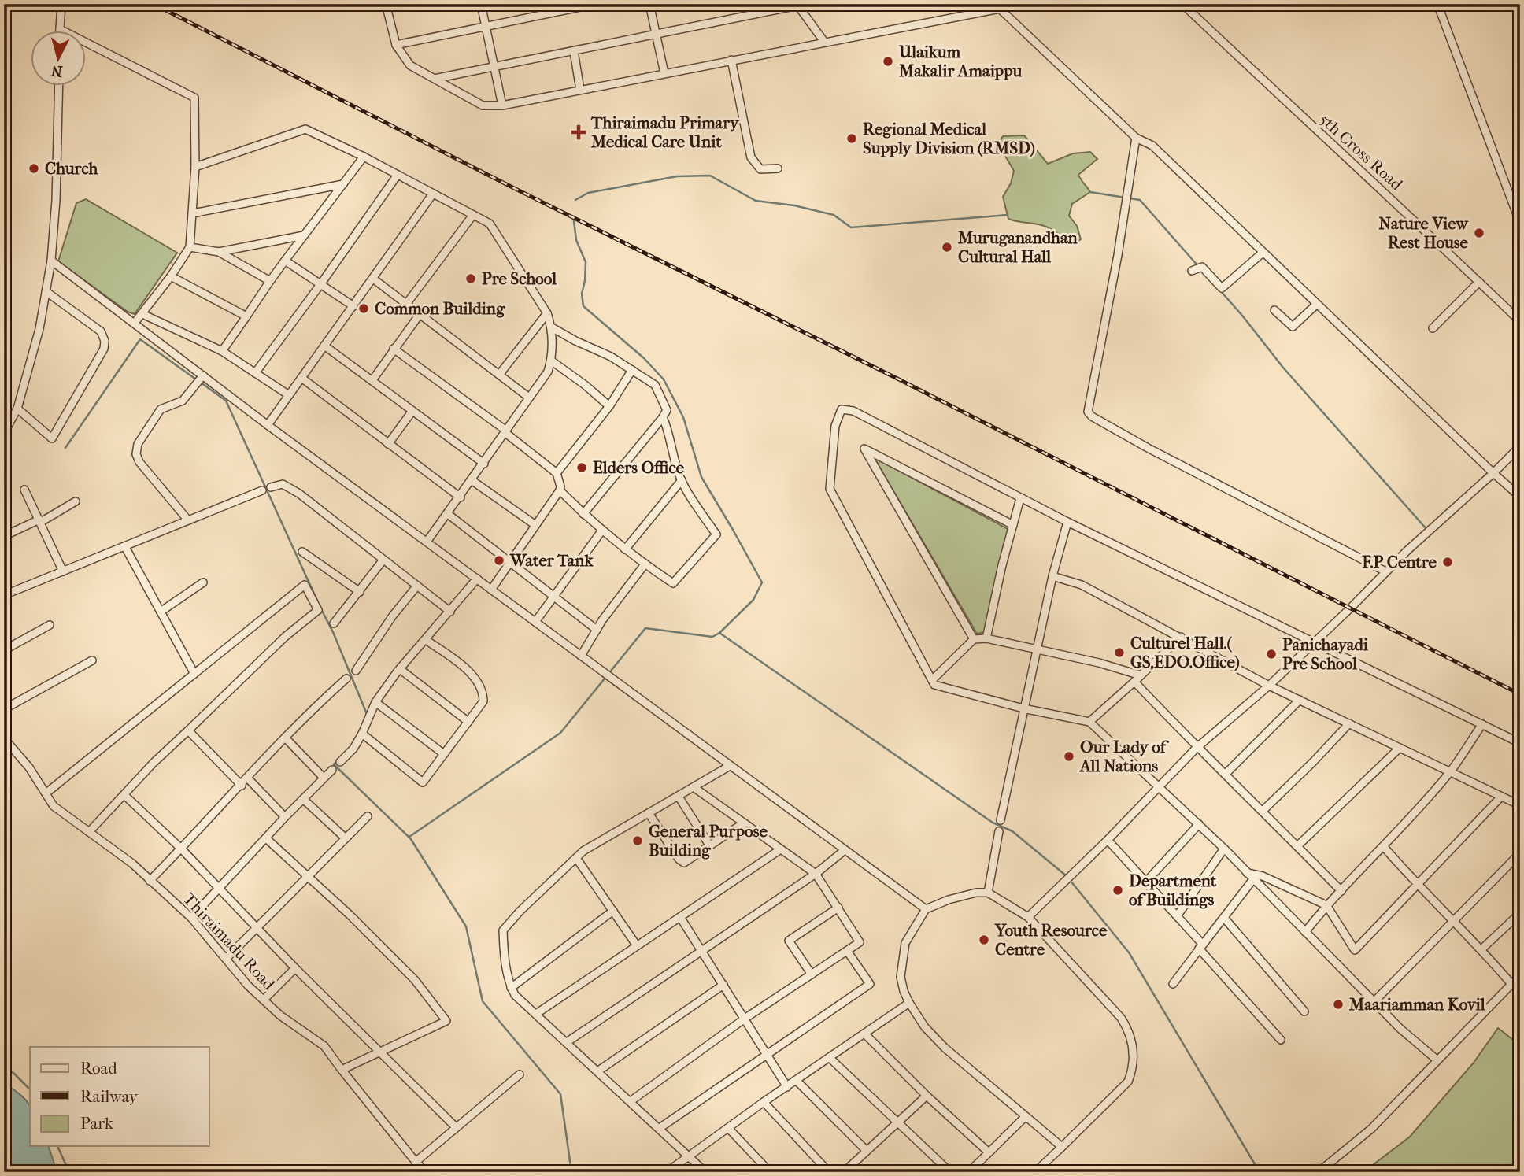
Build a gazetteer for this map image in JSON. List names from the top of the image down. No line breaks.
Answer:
{"streets":{"street":["5th Cross Road","Thiraimadu Road"]},"places":{"other":["Ulaikum Makalir Amaippu","Regional Medical Supply Division (RMSD)","Church","Nature View Rest House","Muruganandhan Cultural Hall","Pre School","Common Building","Elders Office","Water Tank","F.P Centre","Culturel Hall.( GS,EDO.Office)","Panichayadi Pre School","Our Lady of All Nations","General Purpose Building","Department of Buildings","Youth Resource Centre","Maariamman Kovil"],"health":["Thiraimadu Primary Medical Care Unit"]},"legend":["Road","Railway","Park"],"north":"bottom"}
